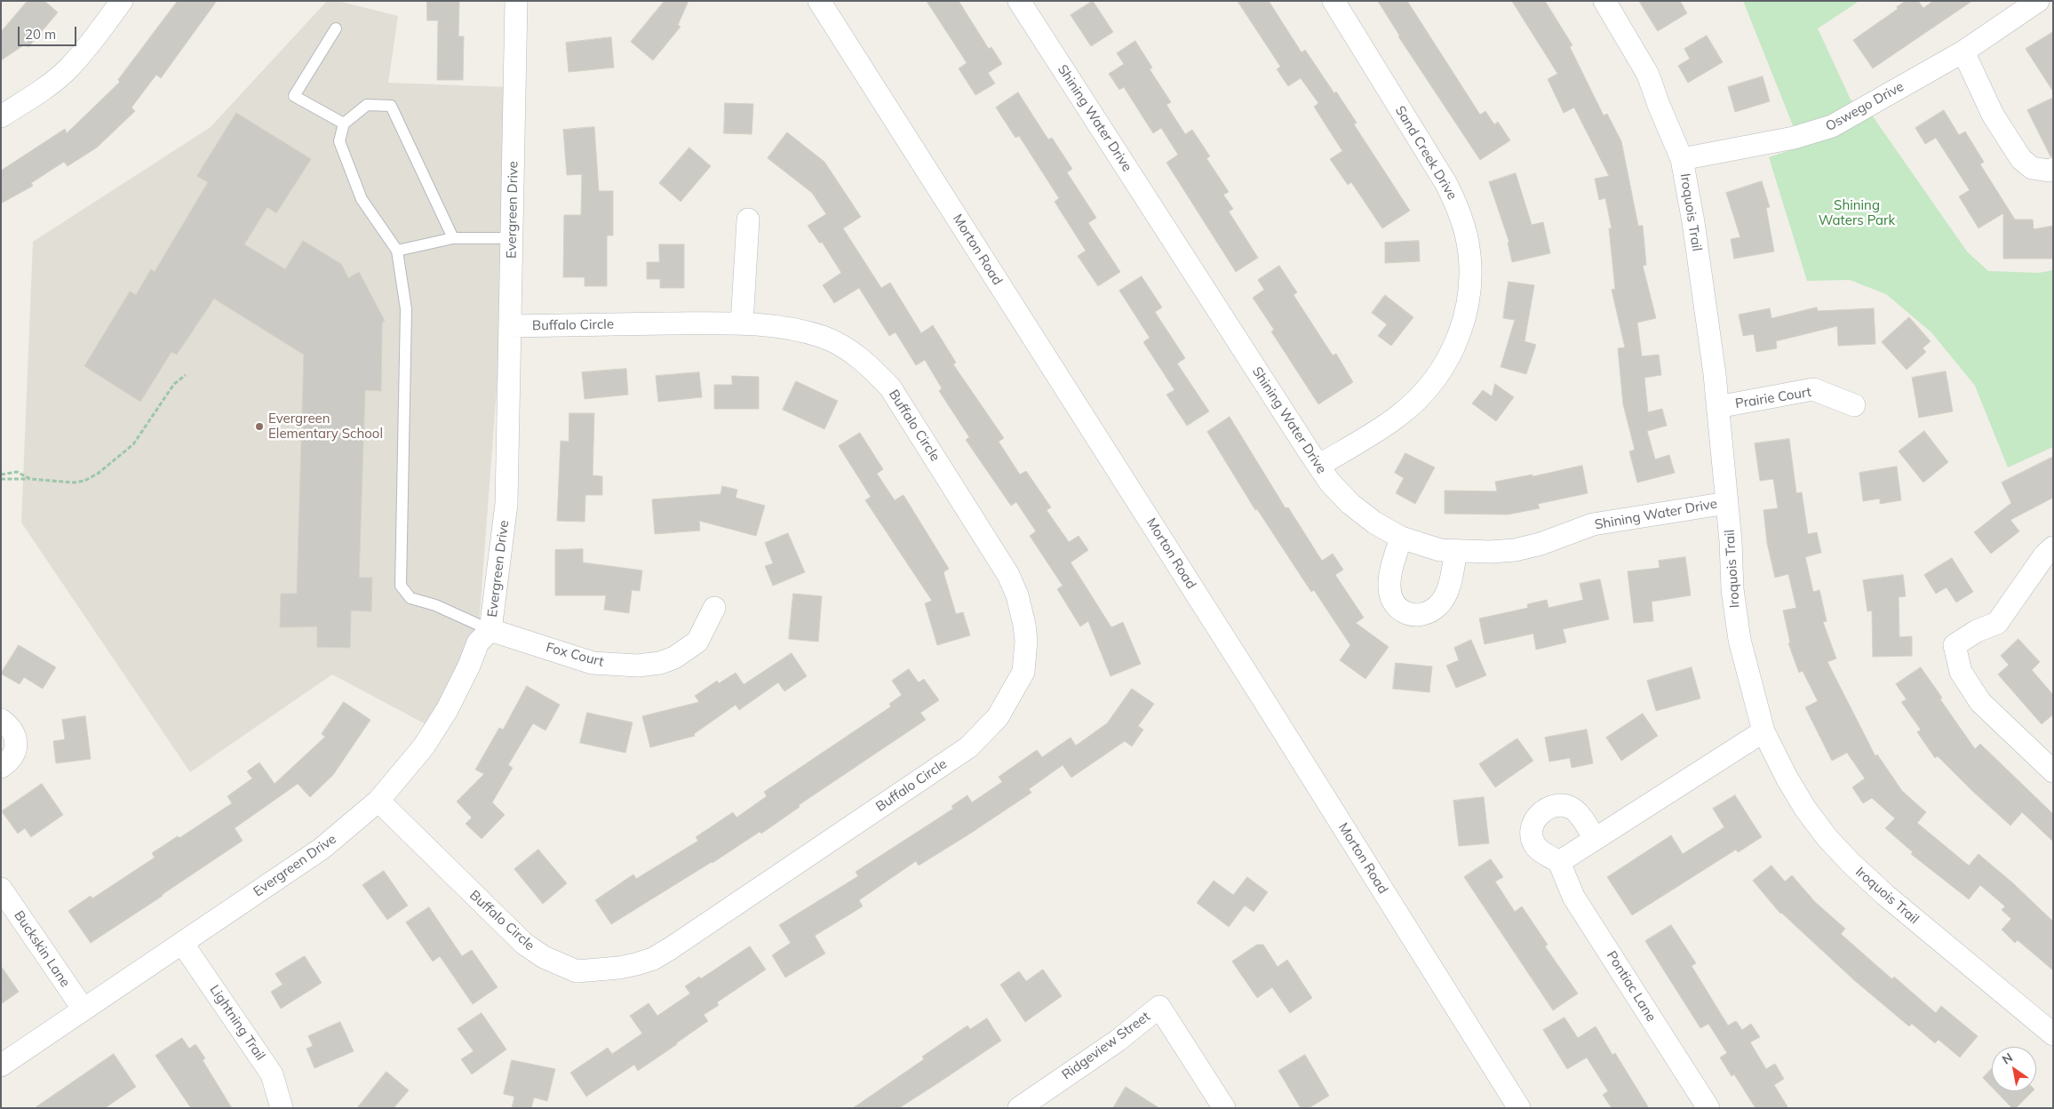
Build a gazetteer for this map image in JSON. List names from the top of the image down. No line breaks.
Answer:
{"streets":{"street":["Oswego Drive","Shining Water Drive","Sand Creek Drive","Evergreen Drive","Iroquois Trail","Morton Road","Buffalo Circle","Prairie Court","Fox Court","Buckskin Lane","Pontiac Lane","Lightning Trail","Ridgeview Street"]},"crossings":[["Oswego Drive","Iroquois Trail"],["Shining Water Drive","Sand Creek Drive"],["Shining Water Drive","Iroquois Trail"],["Evergreen Drive","Buffalo Circle"],["Evergreen Drive","Fox Court"],["Evergreen Drive","Buckskin Lane"],["Evergreen Drive","Lightning Trail"],["Iroquois Trail","Prairie Court"]],"parks":["Shining Waters Park"],"places":["Evergreen Elementary School"],"scale_bar":"20 m","north":"top left"}
